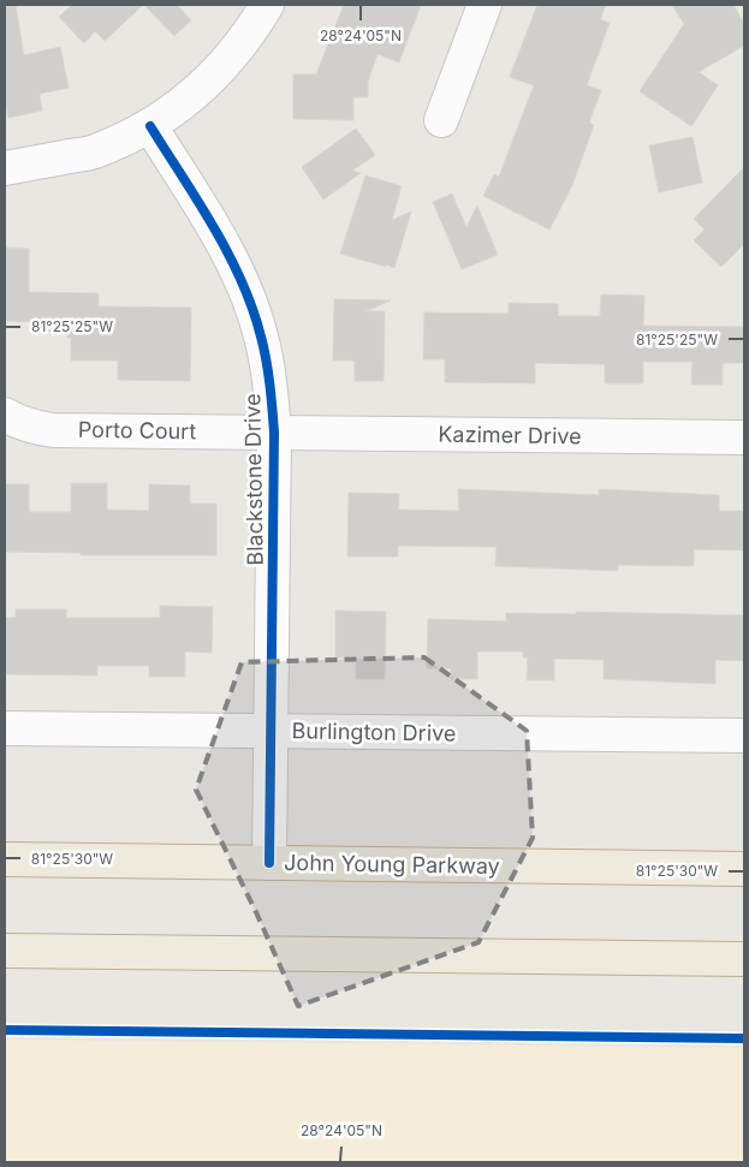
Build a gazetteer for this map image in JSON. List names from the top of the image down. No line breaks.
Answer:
{"streets":{"highway":["John Young Parkway"],"street":["Porto Court","Kazimer Drive","Blackstone Drive","Burlington Drive"]},"crossings":[["Porto Court","Kazimer Drive"],["Porto Court","Blackstone Drive"],["Kazimer Drive","Blackstone Drive"],["Blackstone Drive","Burlington Drive"],["Blackstone Drive","John Young Parkway"]],"coordinates":["28°24'05\"N","81°25'25\"W","81°25'30\"W"]}
